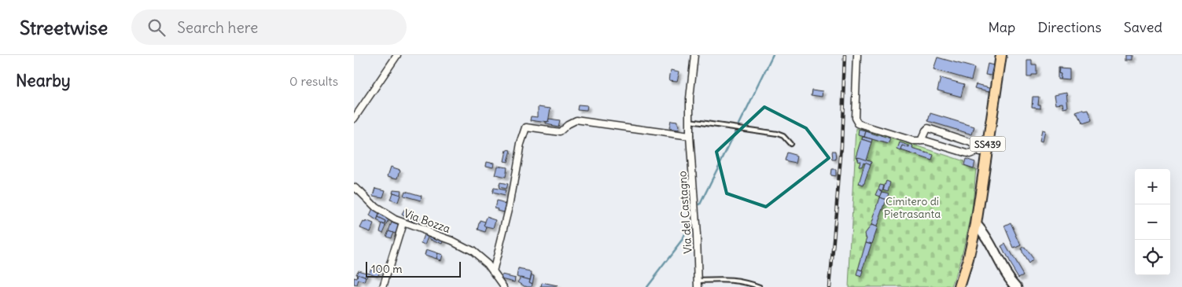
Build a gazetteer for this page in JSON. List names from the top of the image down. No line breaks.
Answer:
{"streets":{"main road":["SS439"],"street":["Via del Castagno","Via Bozza"]},"parks":["Cimitero di Pietrasanta"],"scale_bar":"100 m","page":{"header":"Streetwise","search":"Search here","nav":["Map","Directions","Saved"],"heading":["Nearby","0 results"],"map_buttons":["+","−"],"scale":"100 m"}}
